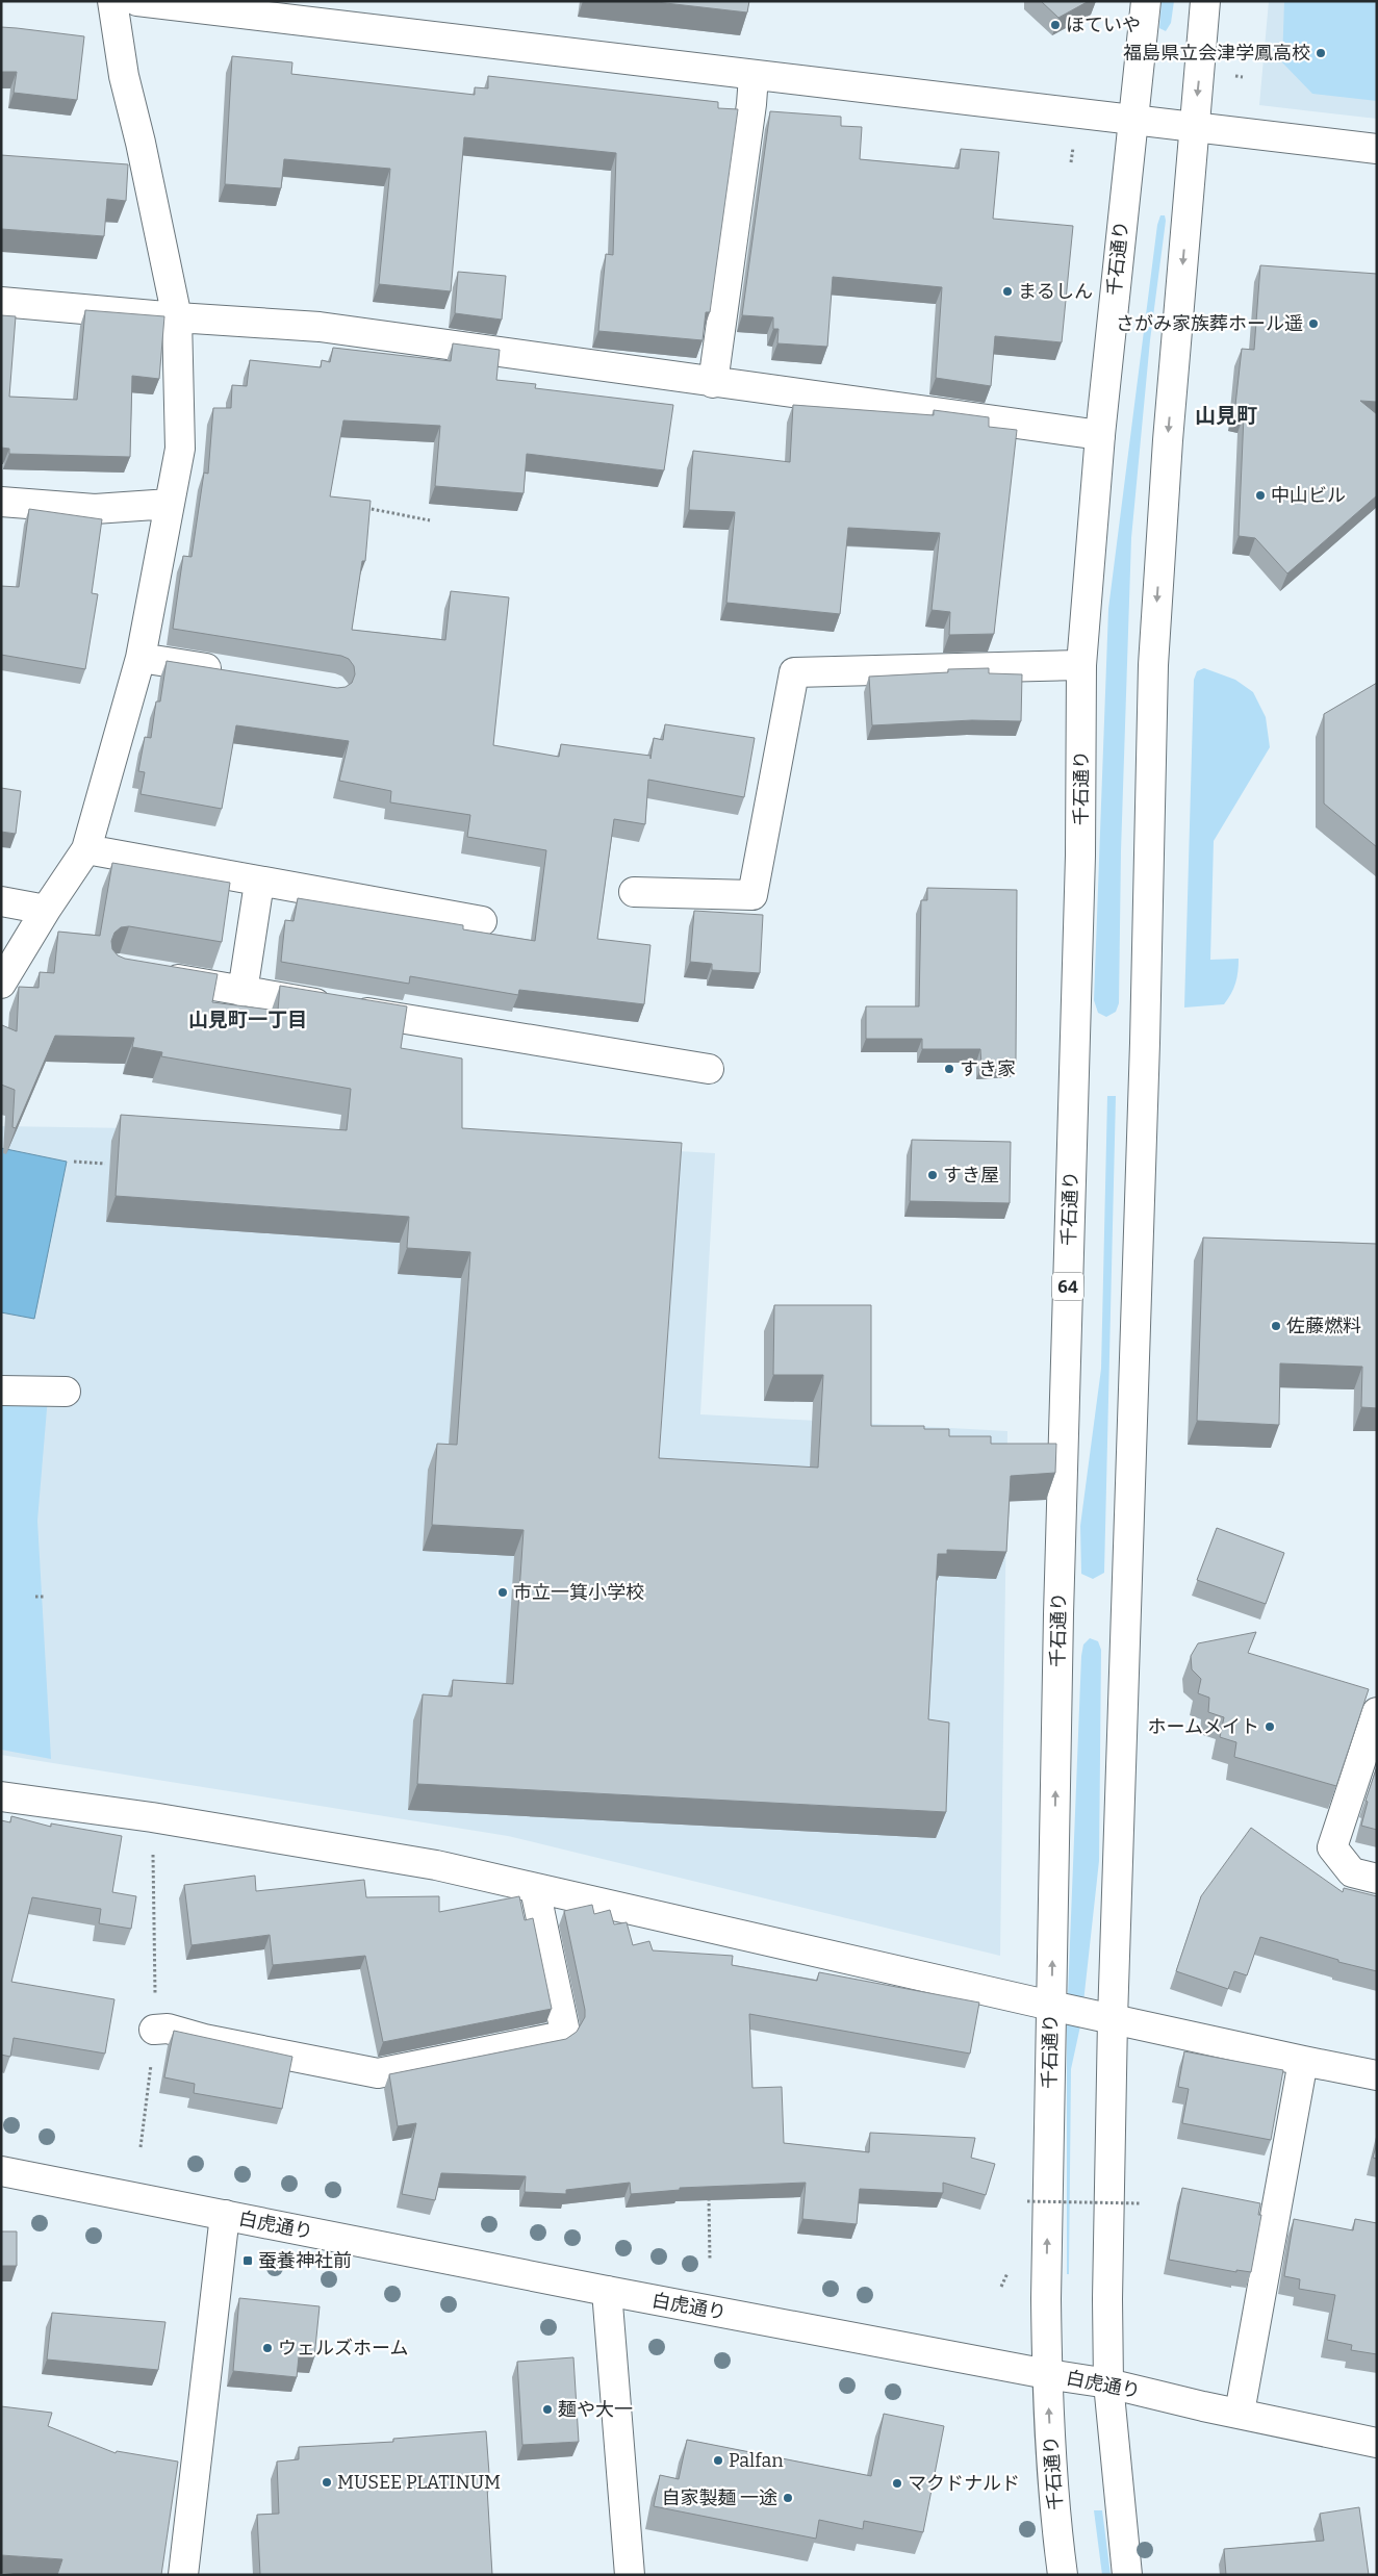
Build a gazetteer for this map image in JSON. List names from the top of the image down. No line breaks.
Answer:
{"streets":{"street":["千石通り","64","白虎通り"]},"crossings":[["千石通り","白虎通り"]],"districts":["山見町","山見町一丁目"],"places":{"other":["ほていや","福島県立会津学鳳高校","まるしん","さがみ家族葬ホール遥","中山ビル","すき家","すき屋","佐藤燃料","市立一箕小学校","ホームメイト","ウェルズホーム","麺や大一","Palfan","MUSEE PLATINUM","マクドナルド","自家製麺 一途"],"transit":["蚕養神社前"]}}
